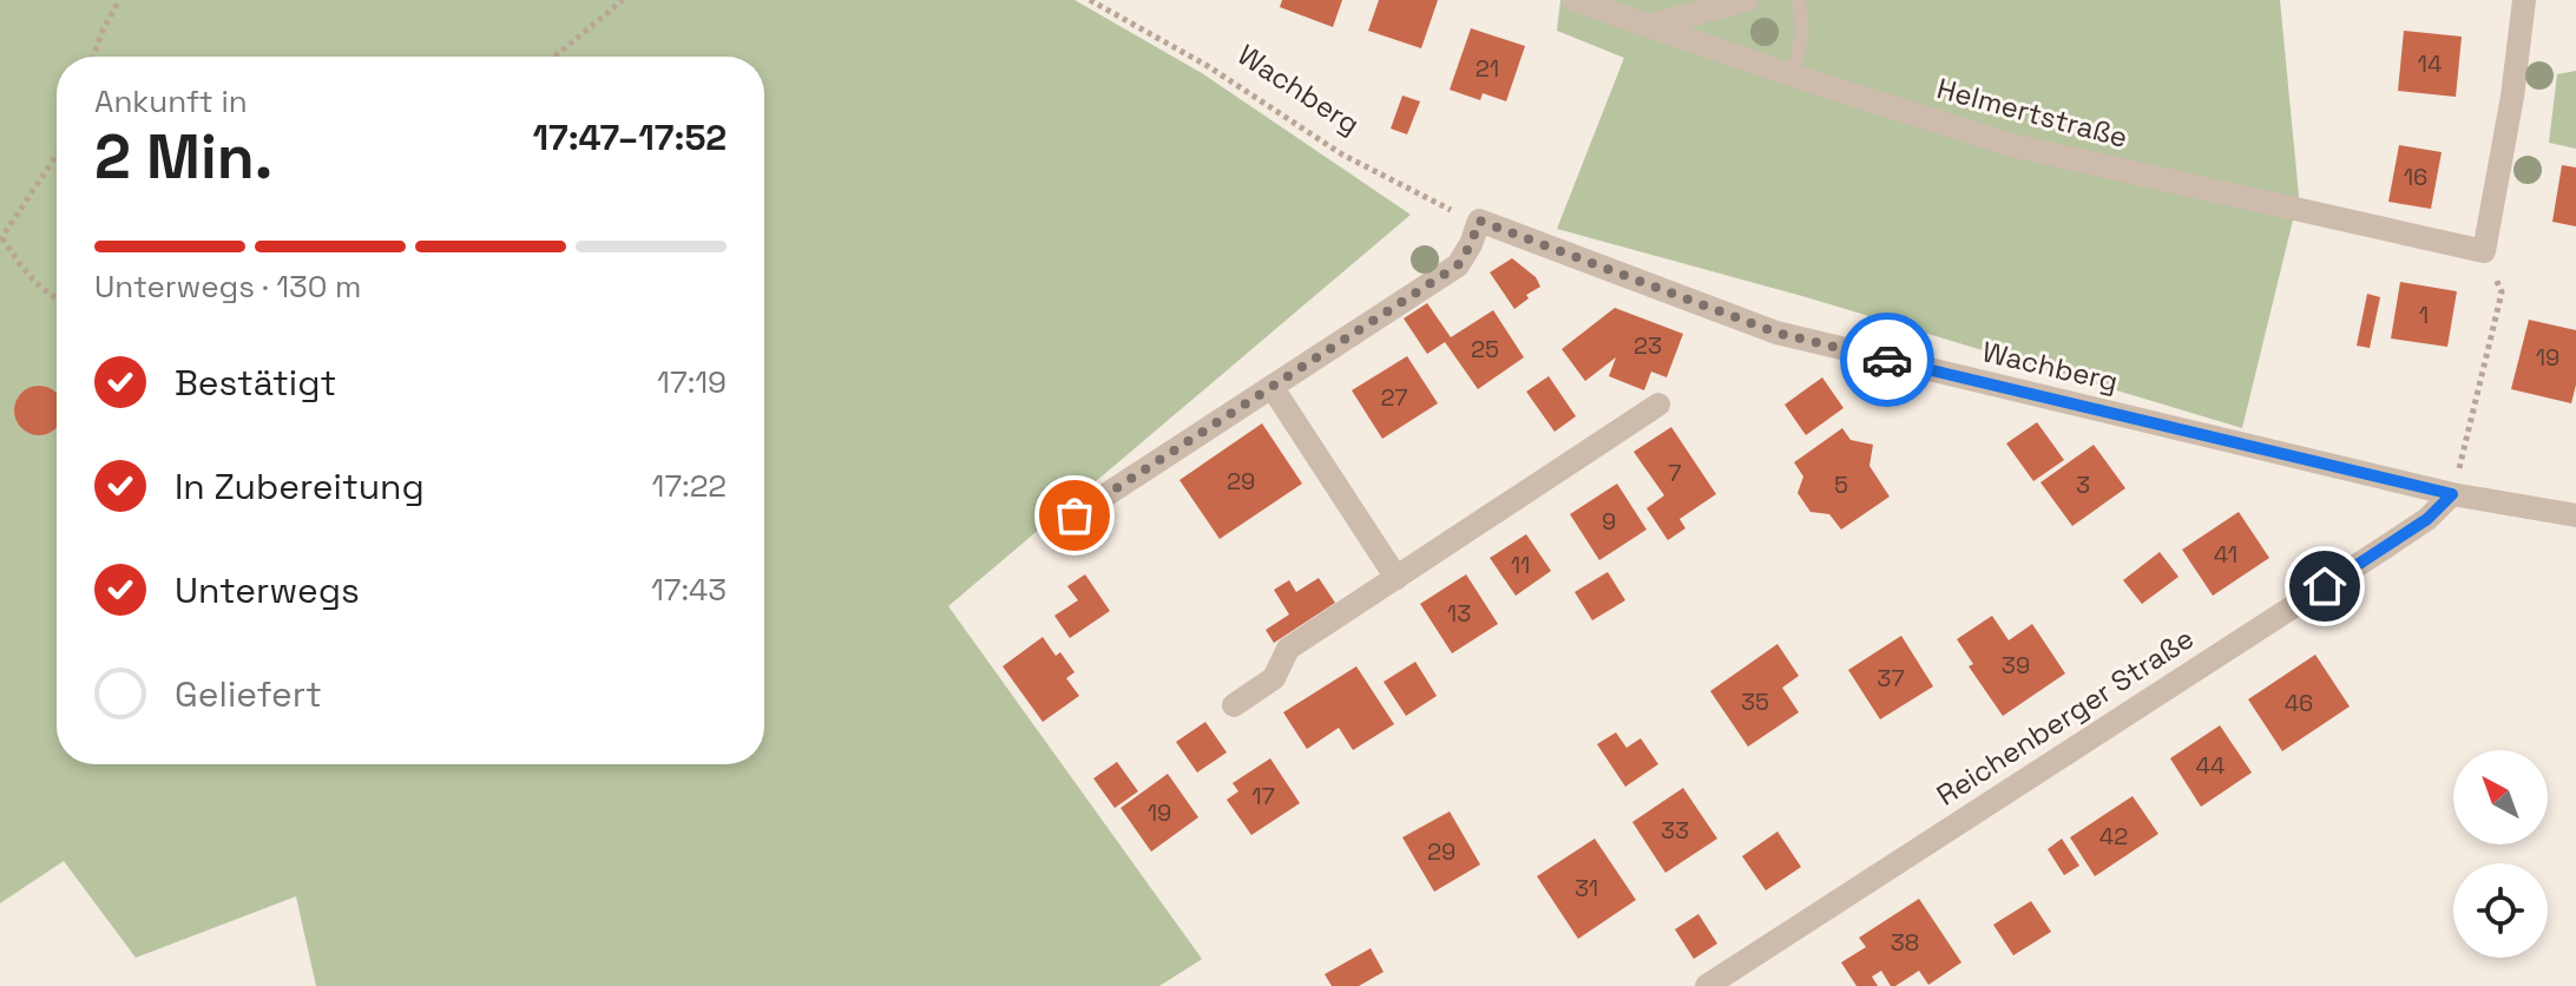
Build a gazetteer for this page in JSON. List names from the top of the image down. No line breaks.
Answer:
{"streets":{"street":["Wachberg","Helmertstraße","Reichenberger Straße"]},"crossings":[["Wachberg","Reichenberger Straße"]],"house_numbers":["14","21","16","1","23","25","19","27","7","29","5","3","9","41","11","13","39","37","35","46","44","17","19","33","42","29","31","38"],"north":"top left","page":{"heading":["2 Min.","Ankunft in","17:47–17:52"],"bar":"Unterwegs · 130 m","list":[["Bestätigt","17:19"],["In Zubereitung","17:22"],["Unterwegs","17:43"],"Geliefert"]}}
